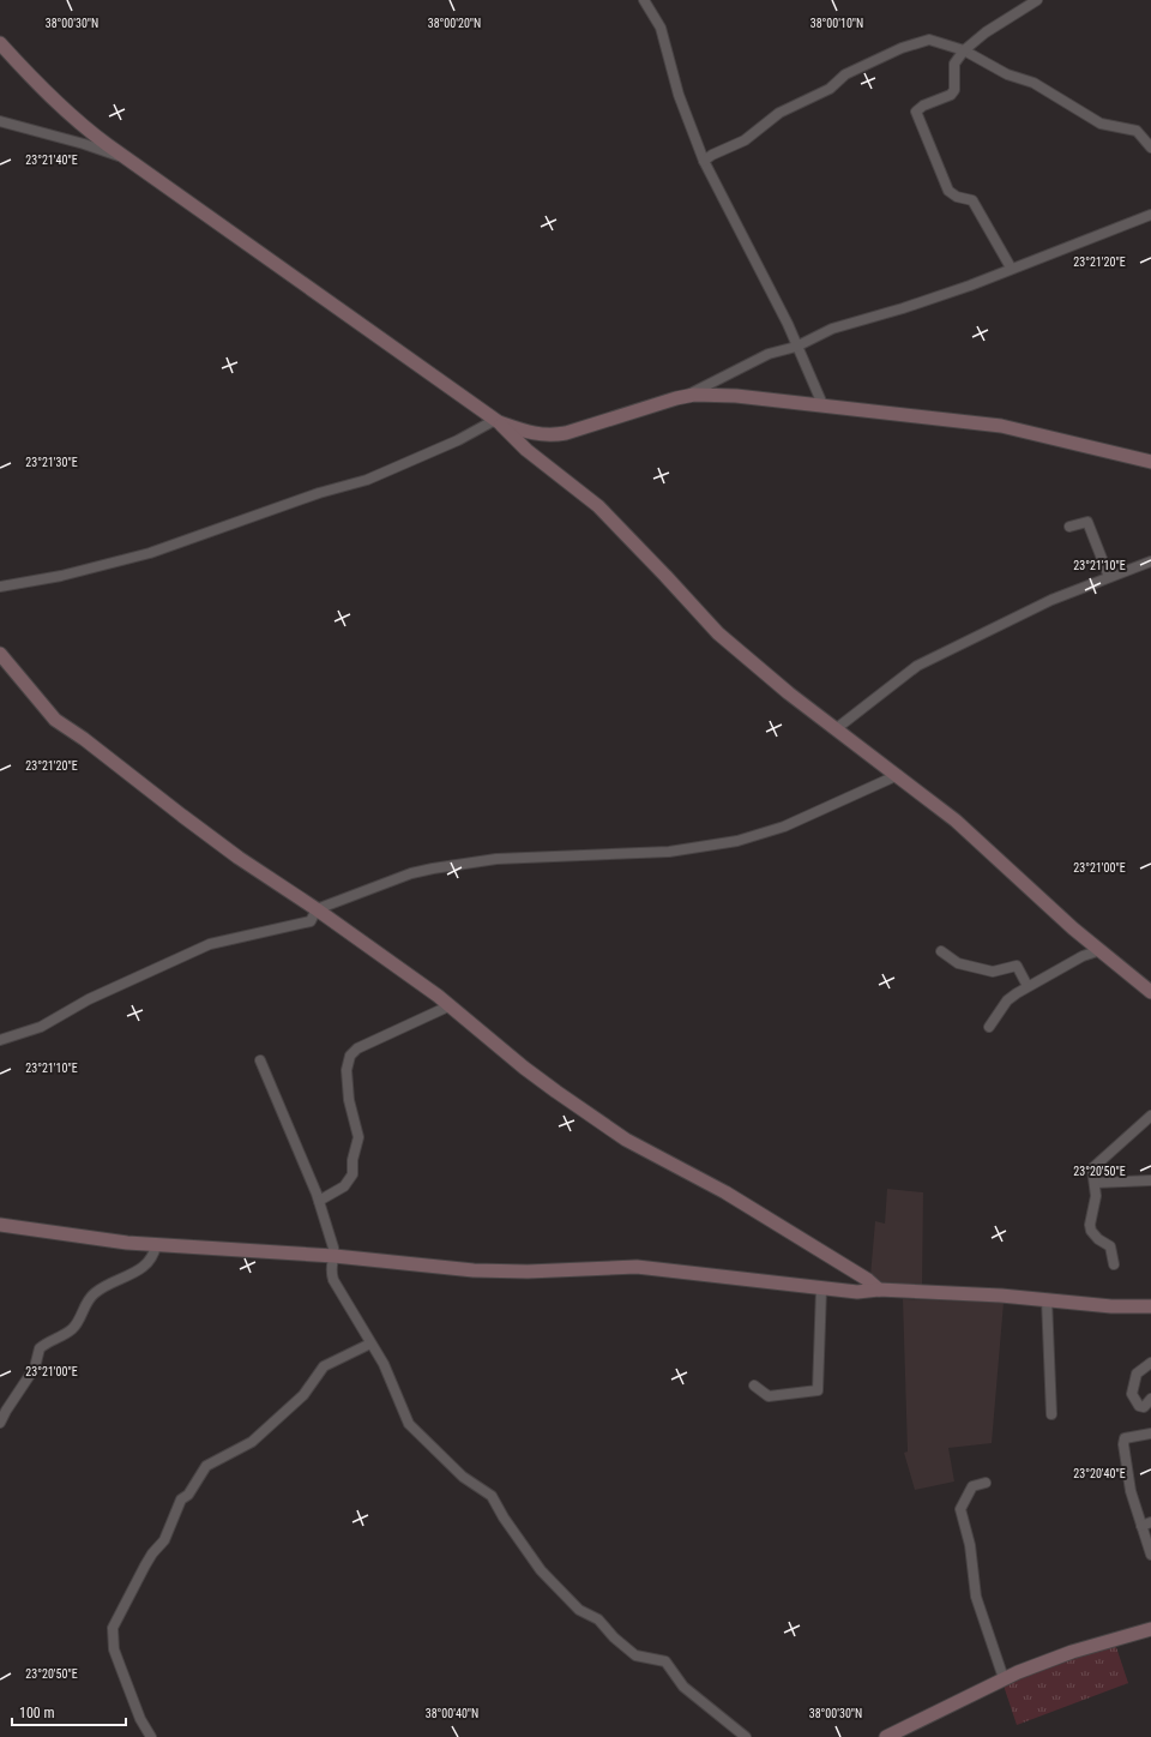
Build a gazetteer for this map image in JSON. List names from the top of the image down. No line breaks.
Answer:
{"scale_bar":"100 m","coordinates":["38°00'30\"N","38°00'20\"N","38°00'10\"N","23°21'40\"E","23°21'20\"E","23°21'30\"E","23°21'10\"E","23°21'00\"E","23°20'50\"E","23°20'40\"E","38°00'40\"N"]}
